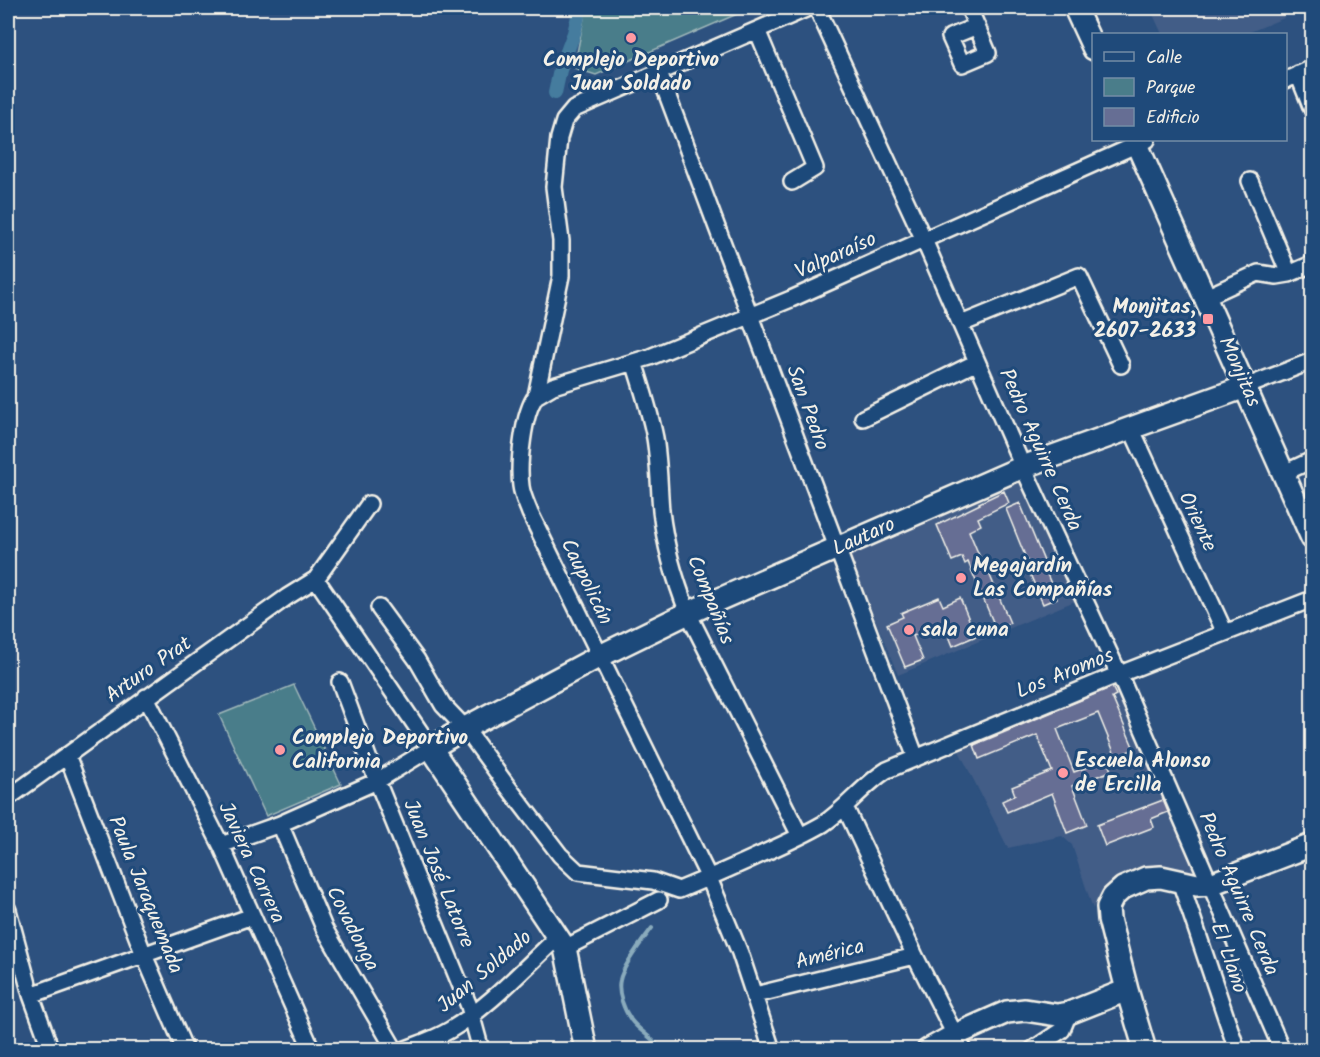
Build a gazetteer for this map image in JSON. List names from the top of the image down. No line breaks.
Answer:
{"streets":{"street":["Valparaíso","Monjitas","San Pedro","Pedro Aguirre Cerda","Oriente","Lautaro","Caupolicán","Compañías","Arturo Prat","Los Aromos","Javiera Carrera","Juan José Latorre","Paula Jaraquemada","Covadonga","América","El Llano","Juan Soldado"]},"crossings":[["Valparaíso","Monjitas"],["Valparaíso","San Pedro"],["Valparaíso","Pedro Aguirre Cerda"],["Valparaíso","Caupolicán"],["Valparaíso","Compañías"],["Monjitas","Lautaro"],["San Pedro","Lautaro"],["San Pedro","Caupolicán"],["San Pedro","Los Aromos"],["Pedro Aguirre Cerda","Lautaro"],["Pedro Aguirre Cerda","Los Aromos"],["Oriente","Lautaro"],["Oriente","Los Aromos"],["Lautaro","Caupolicán"],["Lautaro","Compañías"],["Caupolicán","América"],["Arturo Prat","Javiera Carrera"],["Arturo Prat","Paula Jaraquemada"],["Juan José Latorre","Juan Soldado"]],"places":{"other":["Complejo Deportivo Juan Soldado","Megajardín Las Compañías","sala cuna","Complejo Deportivo California","Escuela Alonso de Ercilla"],"transit":["Monjitas, 2607-2633"]},"legend":["Calle","Parque","Edificio"]}
